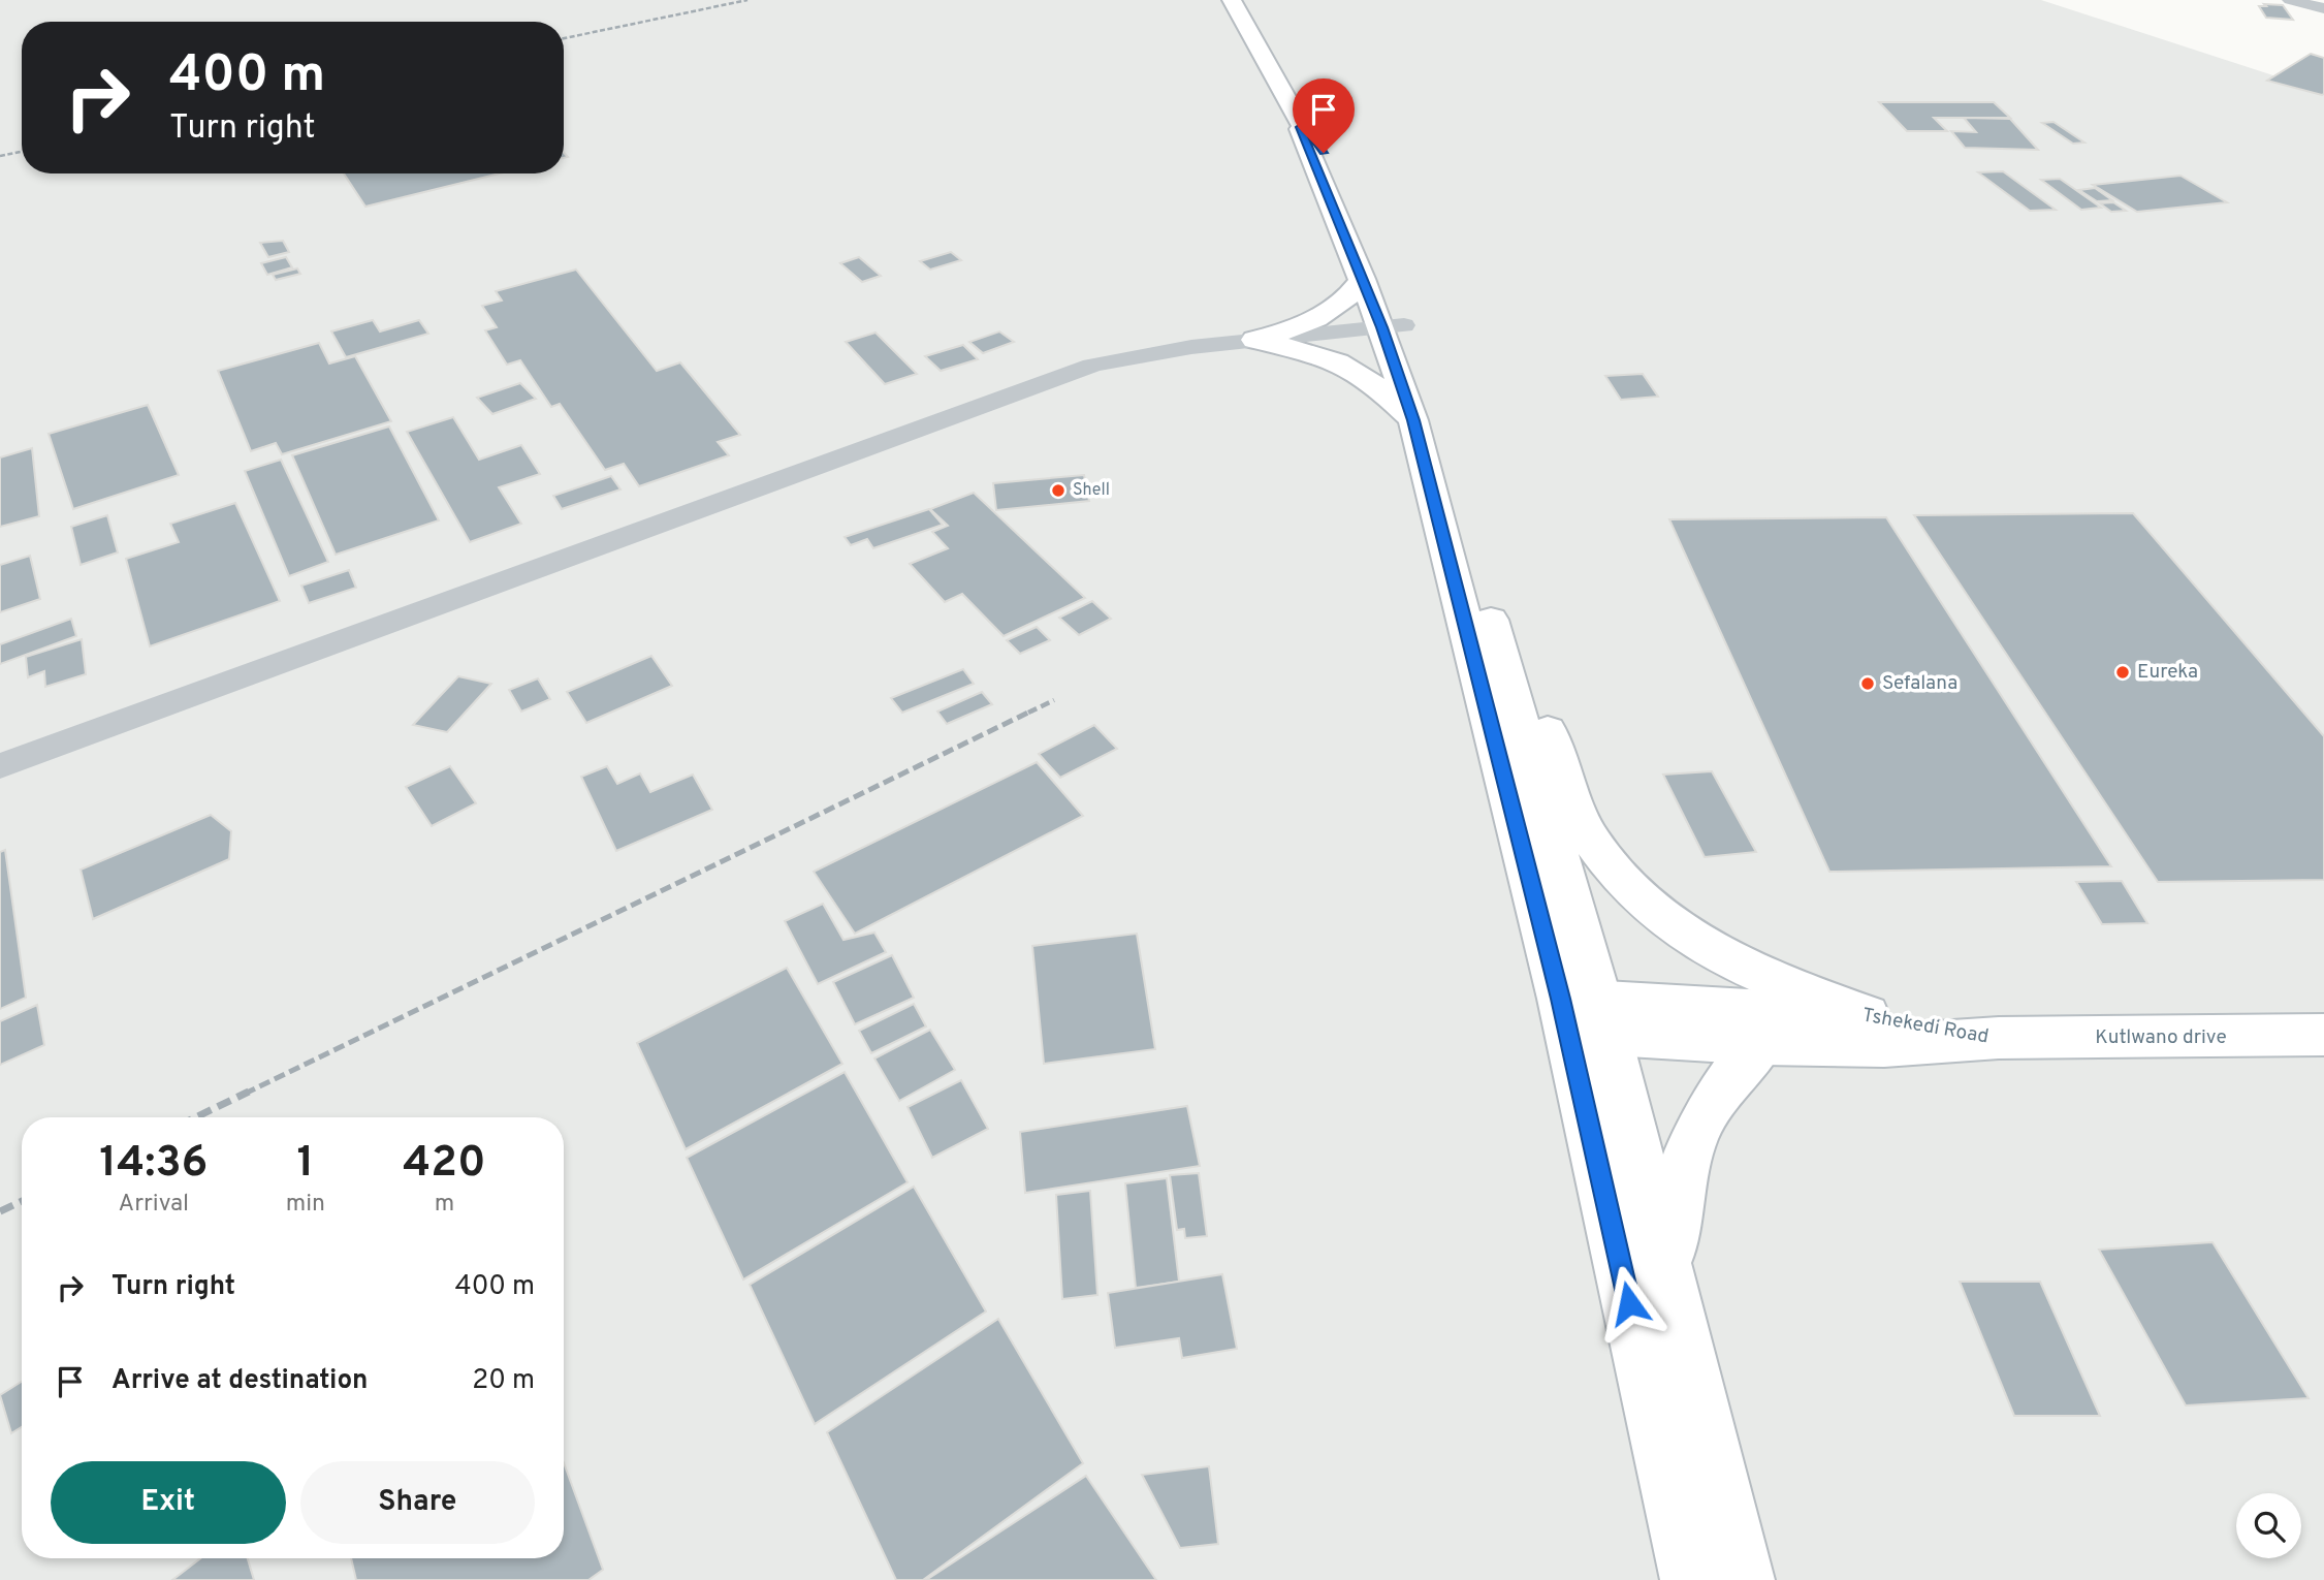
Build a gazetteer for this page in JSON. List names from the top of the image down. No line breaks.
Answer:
{"streets":{"main road":["Tshekedi Road","Kutlwano drive"]},"crossings":[["Tshekedi Road","Kutlwano drive"]],"places":["Shell","Eureka","Sefalana"],"page":{"turn":["400 m","Turn right"],"eta":["14:36","Arrival","1","min","420","m"],"list":[{"name":"Turn right","value":"400 m"},{"name":"Arrive at destination","value":"20 m"}],"buttons":["Exit","Share"]}}
